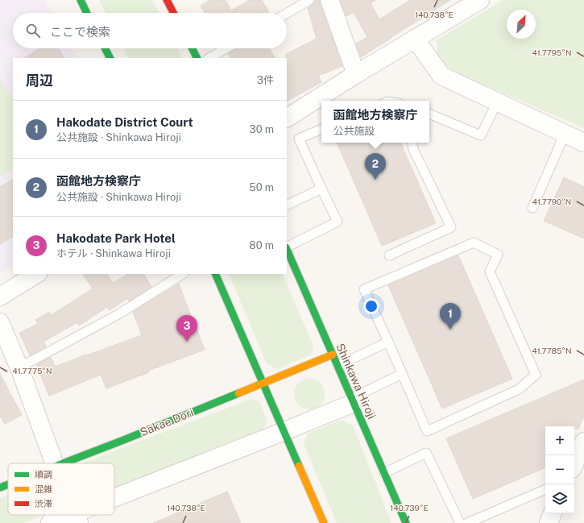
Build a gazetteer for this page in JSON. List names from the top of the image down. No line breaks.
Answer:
{"streets":{"street":["Shinkawa Hiroji","Sakae Dori"]},"crossings":[["Shinkawa Hiroji","Sakae Dori"]],"legend":["順調","混雑","渋滞"],"north":"top right","page":{"search":"ここで検索","heading":["周辺","3件"],"list":[{"mark":"1","name":"Hakodate District Court","note":"公共施設 · Shinkawa Hiroji","value":"30 m"},{"mark":"2","name":"函館地方検察庁","note":"公共施設 · Shinkawa Hiroji","value":"50 m"},{"mark":"3","name":"Hakodate Park Hotel","note":"ホテル · Shinkawa Hiroji","value":"80 m"}],"popup":["函館地方検察庁","公共施設"],"pins":["2","1","3"],"map_buttons":["+","−"]},"coordinates":["140.738°E","41.7795°N","41.7790°N","41.7785°N","41.7775°N","140.739°E"]}
